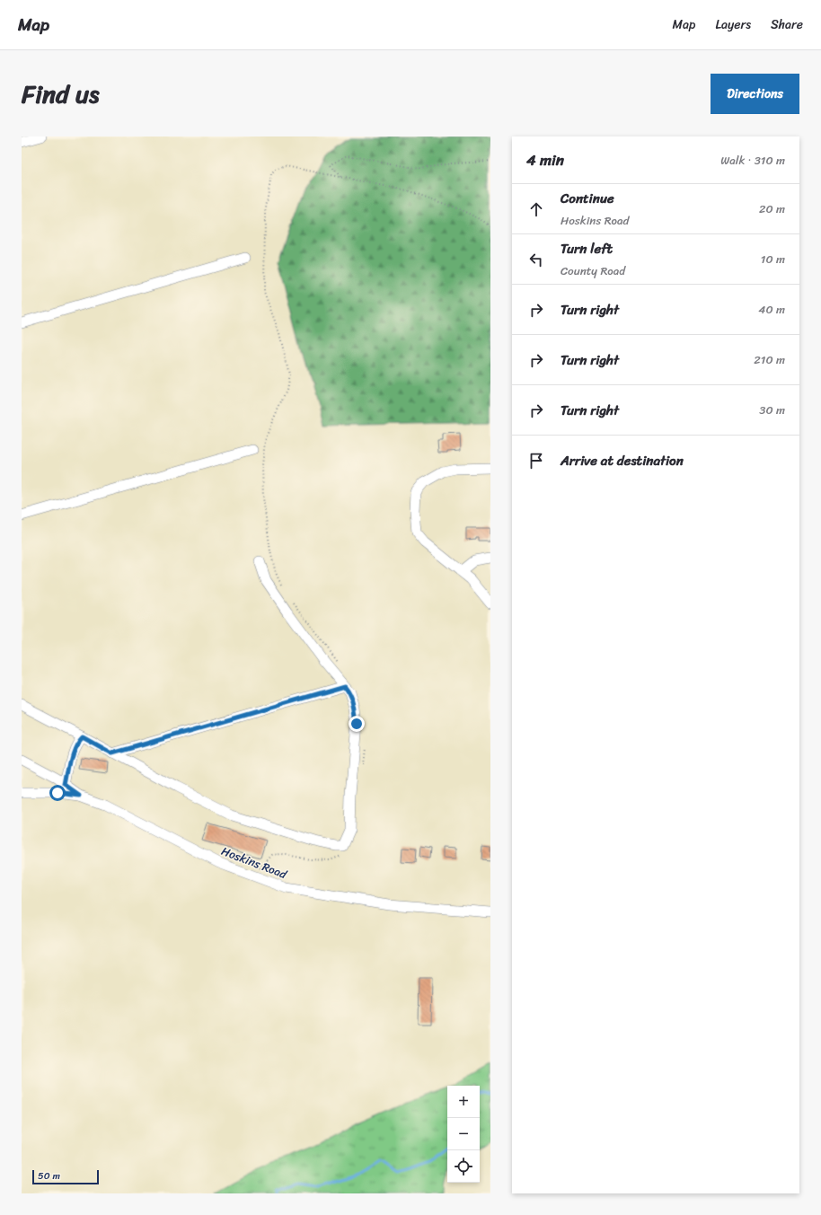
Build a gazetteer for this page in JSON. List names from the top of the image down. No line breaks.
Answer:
{"streets":{"street":["Hoskins Road"]},"scale_bar":"50 m","page":{"header":"Map","nav":["Map","Layers","Share"],"title":"Find us","buttons":"Directions","heading":["4 min","Walk · 310 m"],"list":[["Continue","Hoskins Road","20 m"],["Turn left","County Road","10 m"],["Turn right","40 m"],["Turn right","210 m"],["Turn right","30 m"],"Arrive at destination"],"map_buttons":["+","−"],"scale":"50 m"}}
